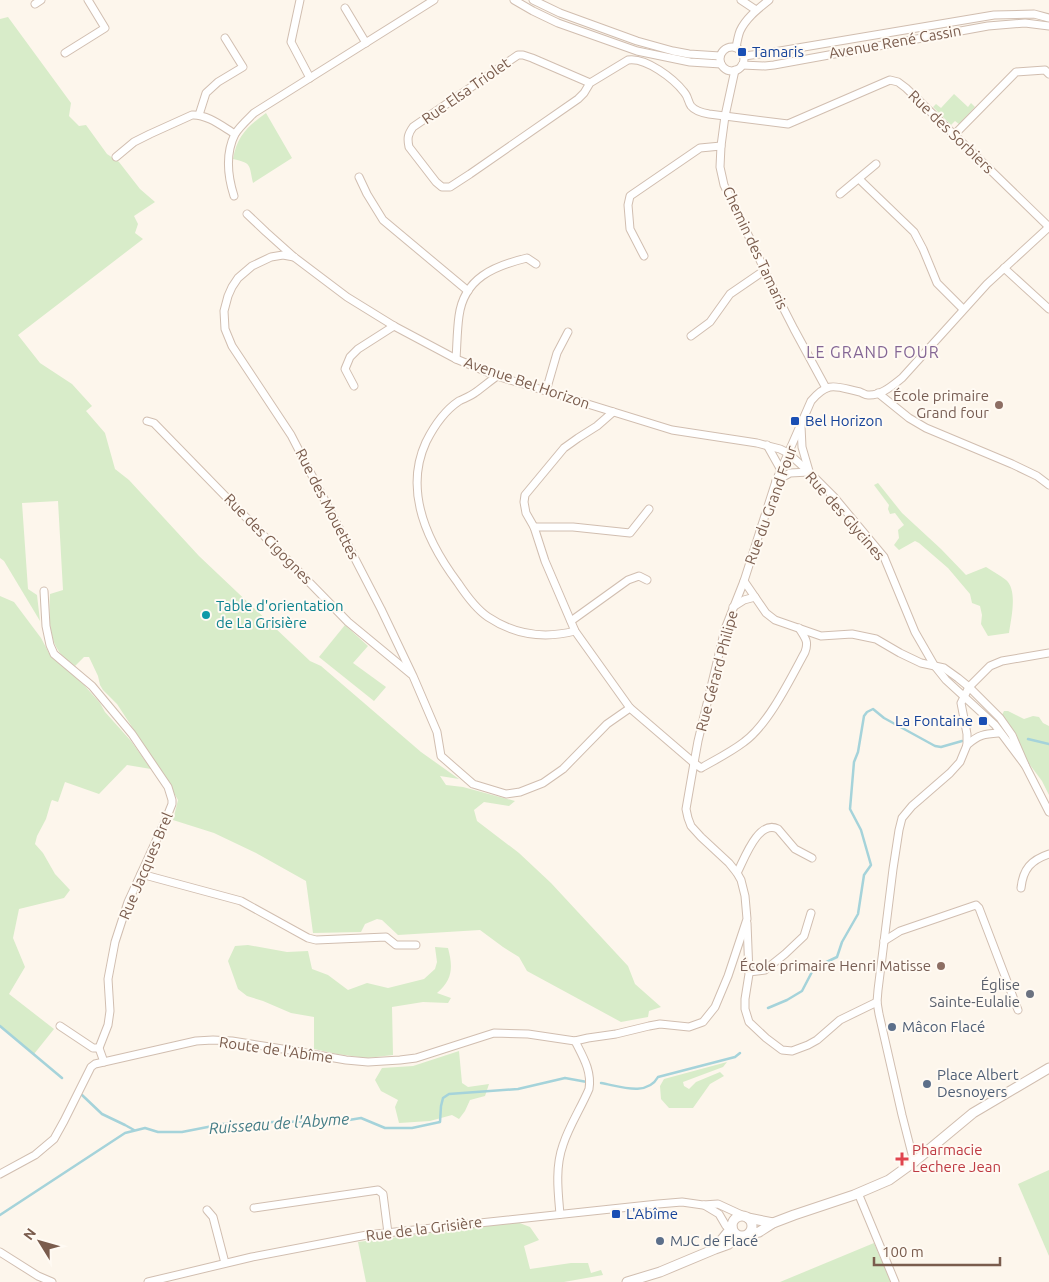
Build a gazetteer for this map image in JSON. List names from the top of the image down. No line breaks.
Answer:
{"streets":{"street":["Avenue René Cassin","Rue Elsa Triolet","Rue des Sorbiers","Chemin des Tamaris","Avenue Bel Horizon","Rue des Mouettes","Rue du Grand Four","Rue des Glycines","Rue des Cigognes","Rue Gérard Philipe","Rue Jacques Brel","Route de l'Abîme","Rue de la Grisière"]},"crossings":[["Avenue René Cassin","Chemin des Tamaris"],["Rue Elsa Triolet","Rue des Sorbiers"],["Rue Elsa Triolet","Chemin des Tamaris"],["Rue des Sorbiers","Chemin des Tamaris"],["Chemin des Tamaris","Rue du Grand Four"],["Avenue Bel Horizon","Rue des Mouettes"],["Avenue Bel Horizon","Rue du Grand Four"],["Avenue Bel Horizon","Rue des Glycines"],["Rue des Mouettes","Rue des Cigognes"],["Rue du Grand Four","Rue des Glycines"],["Rue du Grand Four","Rue Gérard Philipe"]],"districts":["LE GRAND FOUR"],"water":["Ruisseau de l'Abyme"],"places":{"transit":["Tamaris","Bel Horizon","La Fontaine","L'Abîme"],"other":["École primaire Grand four","Table d'orientation de La Grisière","École primaire Henri Matisse","Église Sainte-Eulalie","Mâcon Flacé","Place Albert Desnoyers","MJC de Flacé"],"health":["Pharmacie Lechere Jean"]},"scale_bar":"100 m","north":"top left"}
